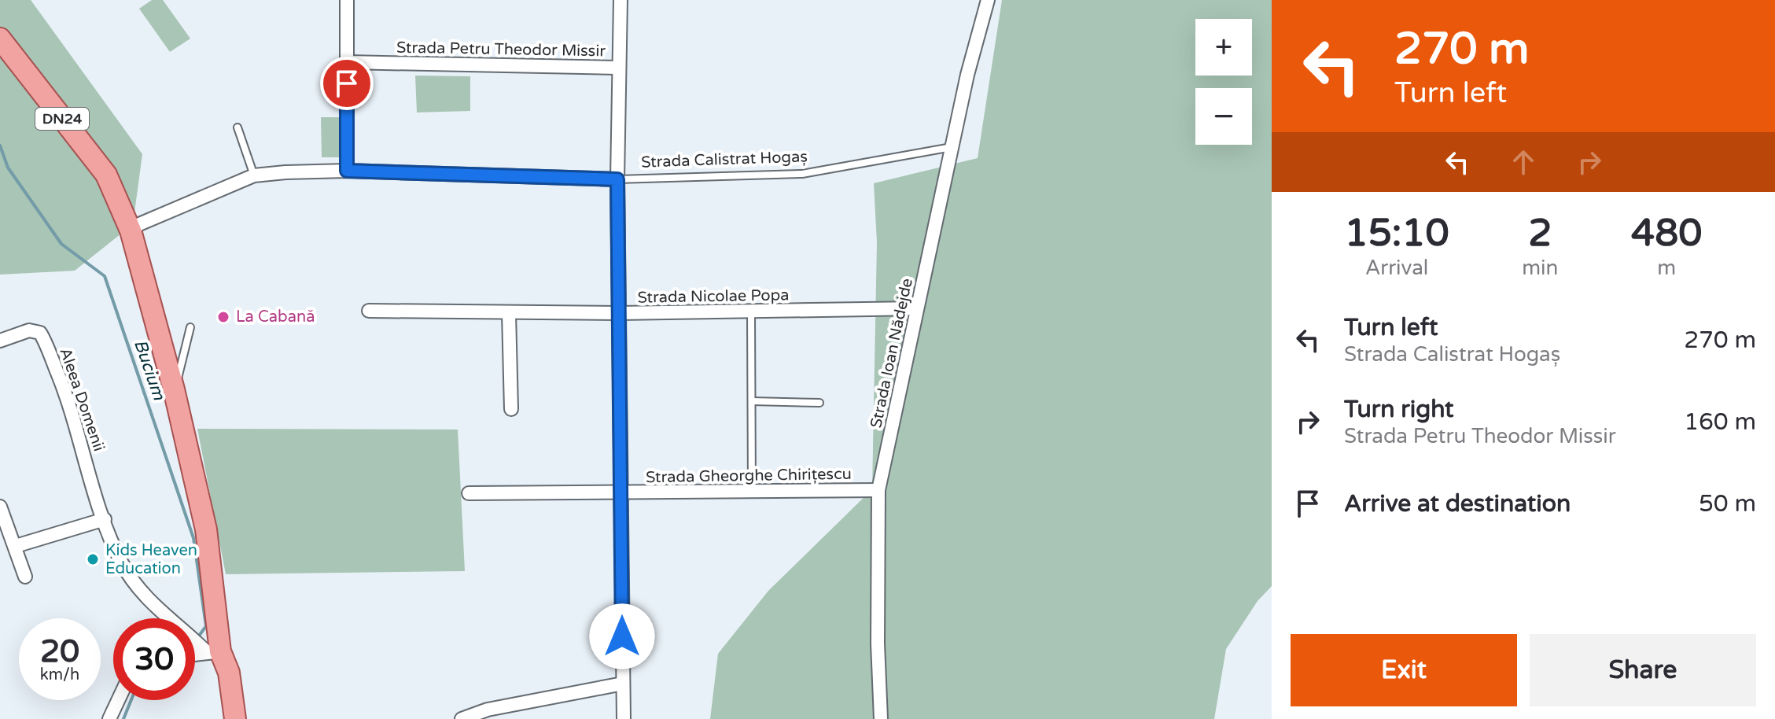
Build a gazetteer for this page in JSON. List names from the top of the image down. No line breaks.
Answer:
{"streets":{"main road":["DN24"],"street":["Strada Petru Theodor Missir","Strada Calistrat Hogaș","Strada Nicolae Popa","Strada Ioan Nădejde","Aleea Domenii","Strada Gheorghe Chirițescu"]},"crossings":[["DN24","Strada Calistrat Hogaș"],["DN24","Aleea Domenii"],["Strada Calistrat Hogaș","Strada Ioan Nădejde"],["Strada Nicolae Popa","Strada Ioan Nădejde"],["Strada Ioan Nădejde","Strada Gheorghe Chirițescu"]],"water":["Bucium"],"places":["La Cabană","Kids Heaven Education"],"page":{"turn":["270 m","Turn left"],"map_buttons":["+","−"],"eta":["15:10","Arrival","2","min","480","m"],"list":[{"name":"Turn left","note":"Strada Calistrat Hogaș","value":"270 m"},{"name":"Turn right","note":"Strada Petru Theodor Missir","value":"160 m"},{"name":"Arrive at destination","value":"50 m"}],"speed":"20 km/h","limit":"30","buttons":["Exit","Share"]}}
